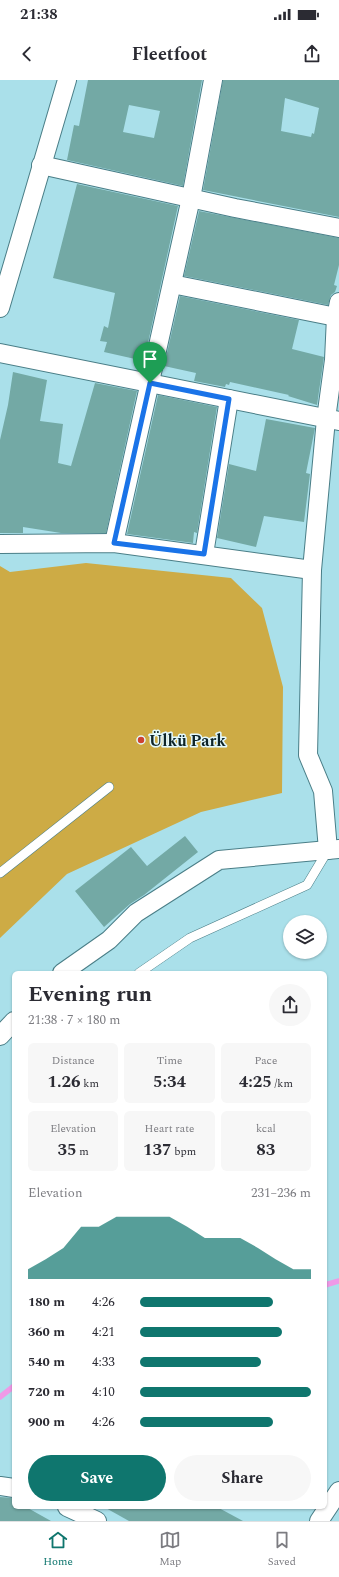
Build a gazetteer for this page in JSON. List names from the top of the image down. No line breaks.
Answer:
{"places":["Ülkü Park"],"page":{"status":"21:38","header":"Fleetfoot","heading":["Evening run","21:38 · 7 × 180 m"],"stats":[["Distance","1.26 km"],["Time","5:34"],["Pace","4:25 /km"],["Elevation","35 m"],["Heart rate","137 bpm"],["kcal","83"]],"chart":["Elevation","231–236 m"],"list":[{"name":"180 m","note":"4:26"},{"name":"360 m","note":"4:21"},{"name":"540 m","note":"4:33"},{"name":"720 m","note":"4:10"},{"name":"900 m","note":"4:26"}],"buttons":["Save","Share"],"tabs":["Home","Map","Saved"]}}
